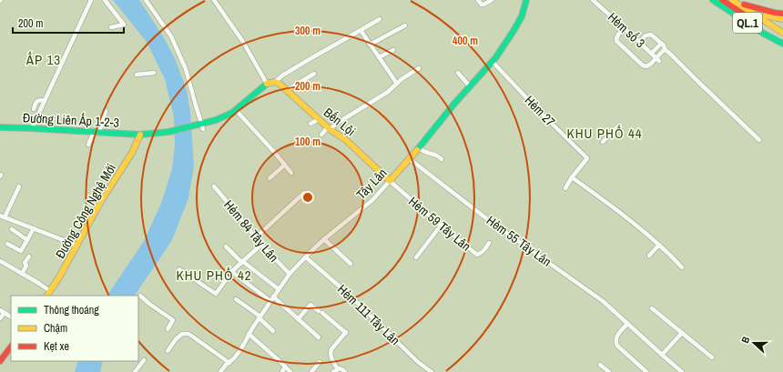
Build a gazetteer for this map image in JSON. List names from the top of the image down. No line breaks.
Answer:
{"streets":{"main road":["QL.1","Đường Liên Ấp 1-2-3","Bến Lội","Tây Lân","Đường Công Nghệ Mới"],"street":["Hẻm số 3","Hẻm 27","Hẻm 59 Tây Lân","Hẻm 84 Tây Lân","Hẻm 55 Tây Lân","Hẻm 111 Tây Lân"]},"crossings":[["Hẻm 27","Tây Lân"],["Đường Liên Ấp 1-2-3","Đường Công Nghệ Mới"],["Bến Lội","Tây Lân"],["Bến Lội","Hẻm 59 Tây Lân"],["Tây Lân","Hẻm 59 Tây Lân"],["Tây Lân","Hẻm 84 Tây Lân"],["Tây Lân","Hẻm 55 Tây Lân"],["Tây Lân","Hẻm 111 Tây Lân"]],"districts":["ẤP 13","KHU PHỐ 44","KHU PHỐ 42"],"legend":["Thông thoáng","Chậm","Kẹt xe"],"scale_bar":"200 m","north":"left","rings":["300 m","400 m","200 m","100 m"]}
